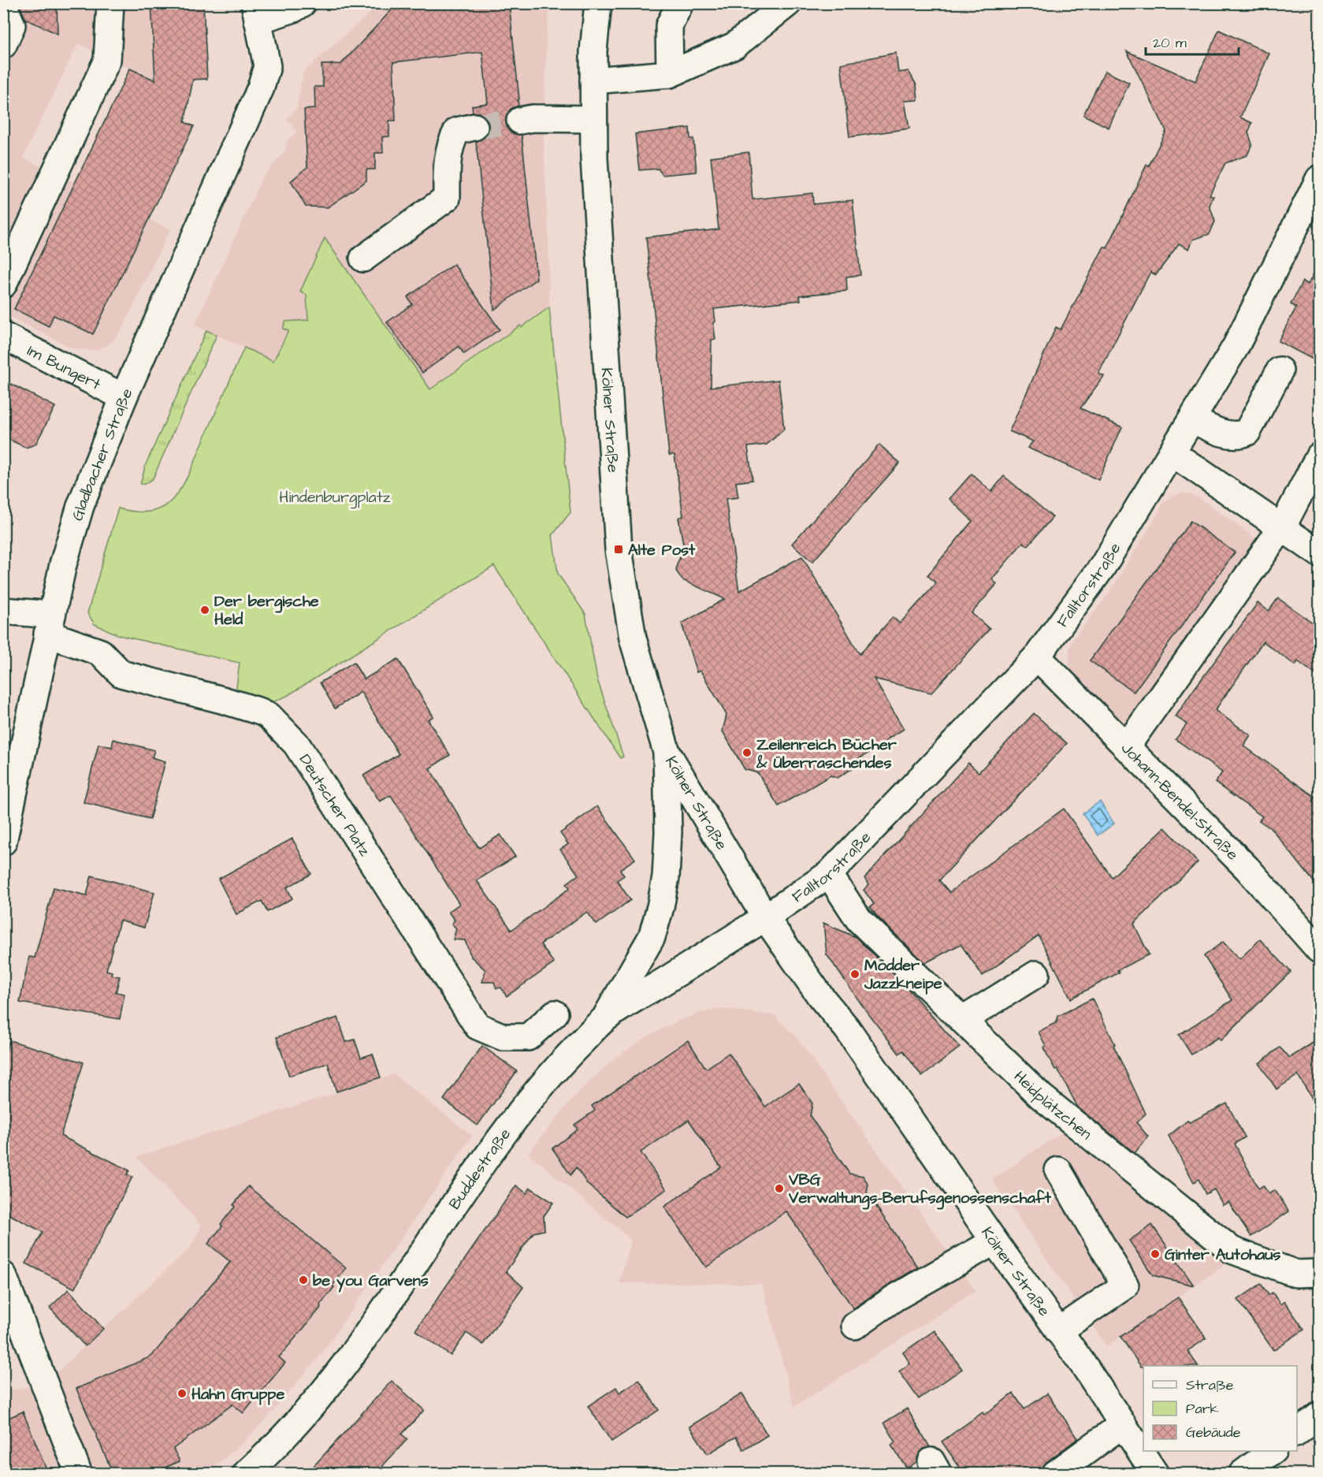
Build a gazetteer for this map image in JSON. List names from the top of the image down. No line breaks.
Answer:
{"streets":{"street":["Im Bungert","Kölner Straße","Gladbacher Straße","Falltorstraße","Johann-Bendel-Straße","Deutscher Platz","Heidplätzchen","Buddestraße"]},"crossings":[["Im Bungert","Gladbacher Straße"],["Kölner Straße","Falltorstraße"],["Kölner Straße","Buddestraße"],["Gladbacher Straße","Deutscher Platz"],["Falltorstraße","Johann-Bendel-Straße"],["Falltorstraße","Heidplätzchen"],["Falltorstraße","Buddestraße"]],"parks":["Hindenburgplatz"],"places":{"transit":["Alte Post"],"other":["Der bergische Held","Zeilenreich Bücher & Überraschendes","Mödder Jazzkneipe","VBG Verwaltungs-Berufsgenossenschaft","Ginter Autohaus","be you Garvens","Hahn Gruppe"]},"legend":["Straße","Park","Gebäude"],"scale_bar":"20 m"}
